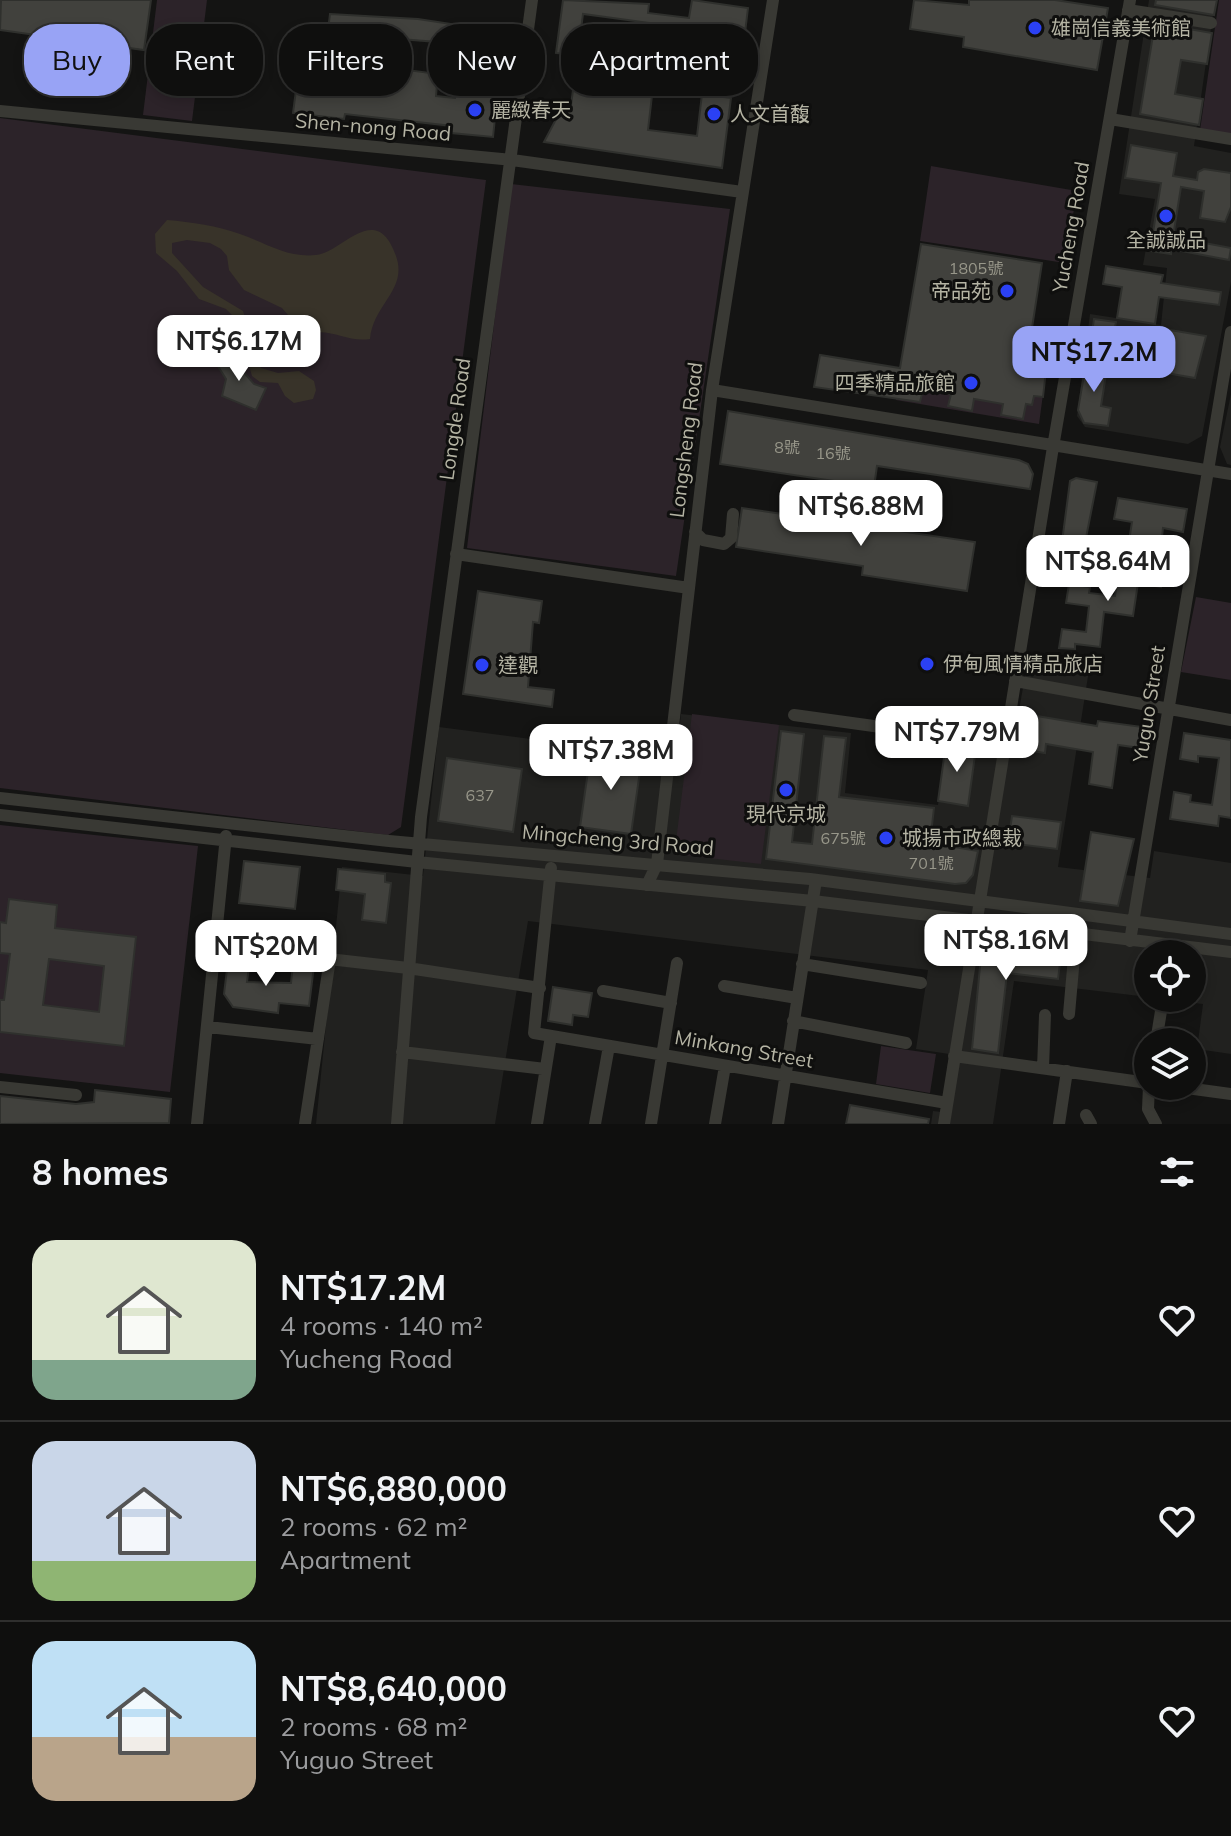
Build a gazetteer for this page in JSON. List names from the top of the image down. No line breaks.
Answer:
{"streets":{"street":["Shen-nong Road","Yucheng Road","Longde Road","Longsheng Road","Yuguo Street","Mingcheng 3rd Road","Minkang Street"]},"crossings":[["Shen-nong Road","Longde Road"],["Shen-nong Road","Longsheng Road"],["Yucheng Road","Mingcheng 3rd Road"],["Yucheng Road","Minkang Street"],["Longde Road","Mingcheng 3rd Road"],["Longsheng Road","Mingcheng 3rd Road"],["Yuguo Street","Mingcheng 3rd Road"]],"places":["雄崗信義美術館","麗緻春天","人文首馥","全誠誠品","帝品苑","四季精品旅館","伊甸風情精品旅店","達觀","現代京城","城揚市政總裁"],"house_numbers":["1805號","8號","16號","637","675號","701號"],"page":{"chip":["Buy","Rent","Filters","New","Apartment"],"price":["NT$6.17M","NT$17.2M","NT$6.88M","NT$8.64M","NT$7.79M","NT$7.38M","NT$8.16M","NT$20M"],"heading":"8 homes","list":[{"name":"NT$17.2M","note":"4 rooms · 140 m² · Yucheng Road"},{"name":"NT$6,880,000","note":"2 rooms · 62 m² · Apartment"},{"name":"NT$8,640,000","note":"2 rooms · 68 m² · Yuguo Street"}]}}
